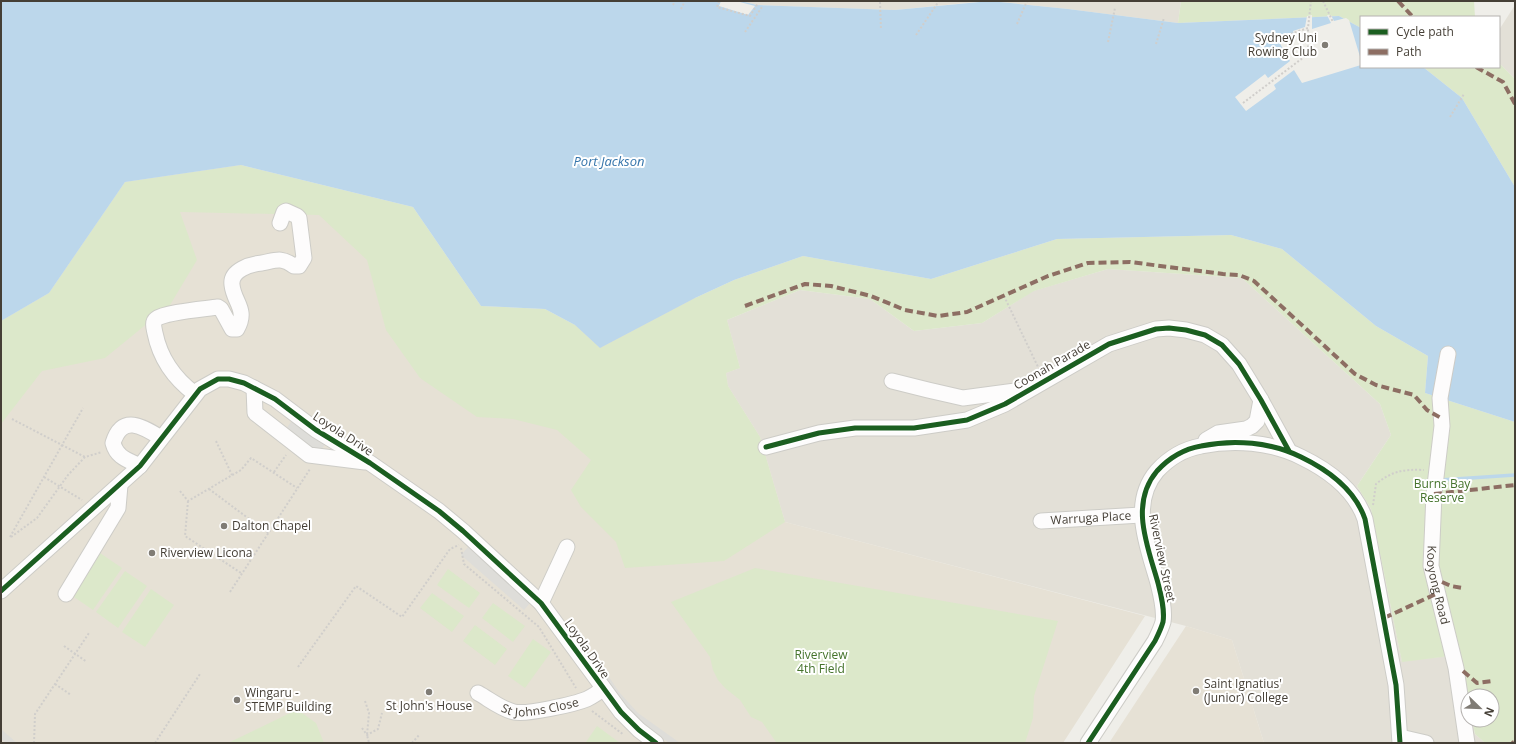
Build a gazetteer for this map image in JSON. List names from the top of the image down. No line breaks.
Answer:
{"streets":{"street":["Coonah Parade","Loyola Drive","Warruga Place","Riverview Street","Kooyong Road","St Johns Close"]},"crossings":[["Coonah Parade","Riverview Street"],["Loyola Drive","St Johns Close"],["Warruga Place","Riverview Street"]],"water":["Port Jackson"],"parks":["Burns Bay Reserve","Riverview 4th Field"],"places":["Sydney Uni Rowing Club","Dalton Chapel","Riverview Licona","Saint Ignatius' (Junior) College","St John's House","Wingaru - STEMP Building"],"legend":["Cycle path","Path"],"north":"bottom right"}
